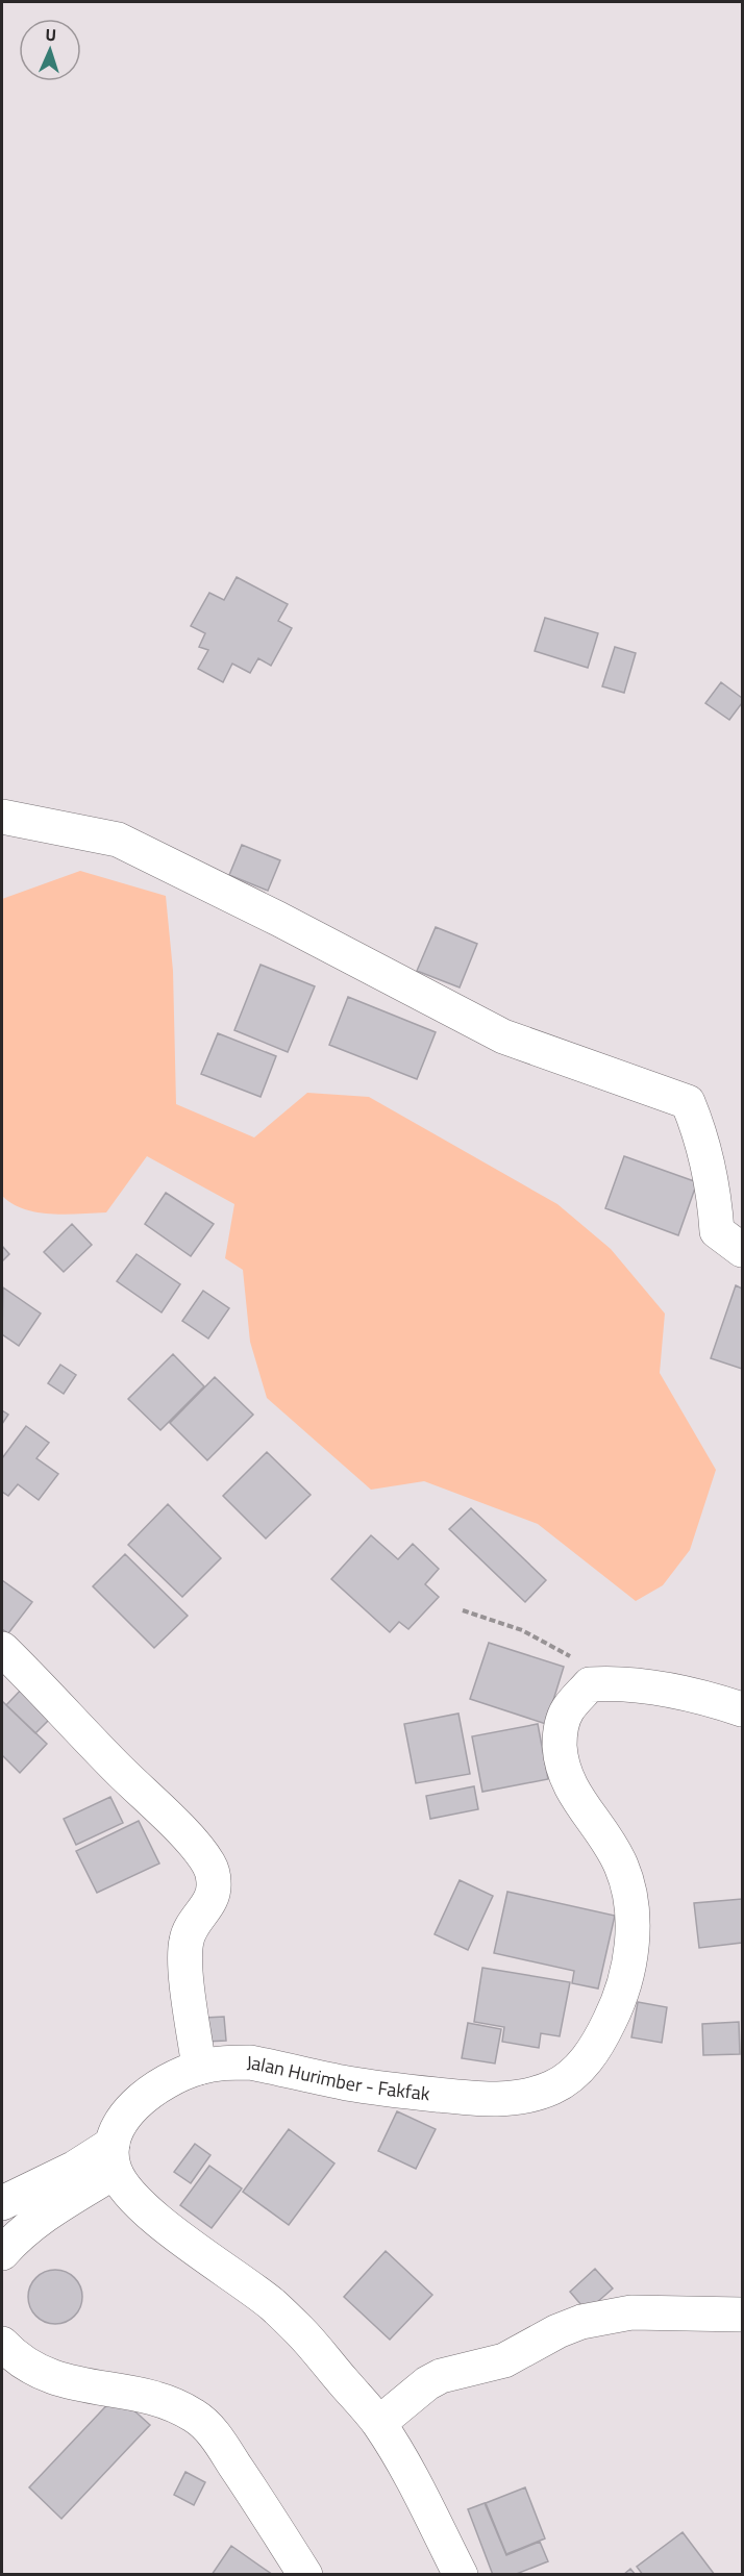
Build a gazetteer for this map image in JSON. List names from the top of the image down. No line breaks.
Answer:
{"streets":{"street":["Jalan Hurimber - Fakfak"]},"north":"top"}
